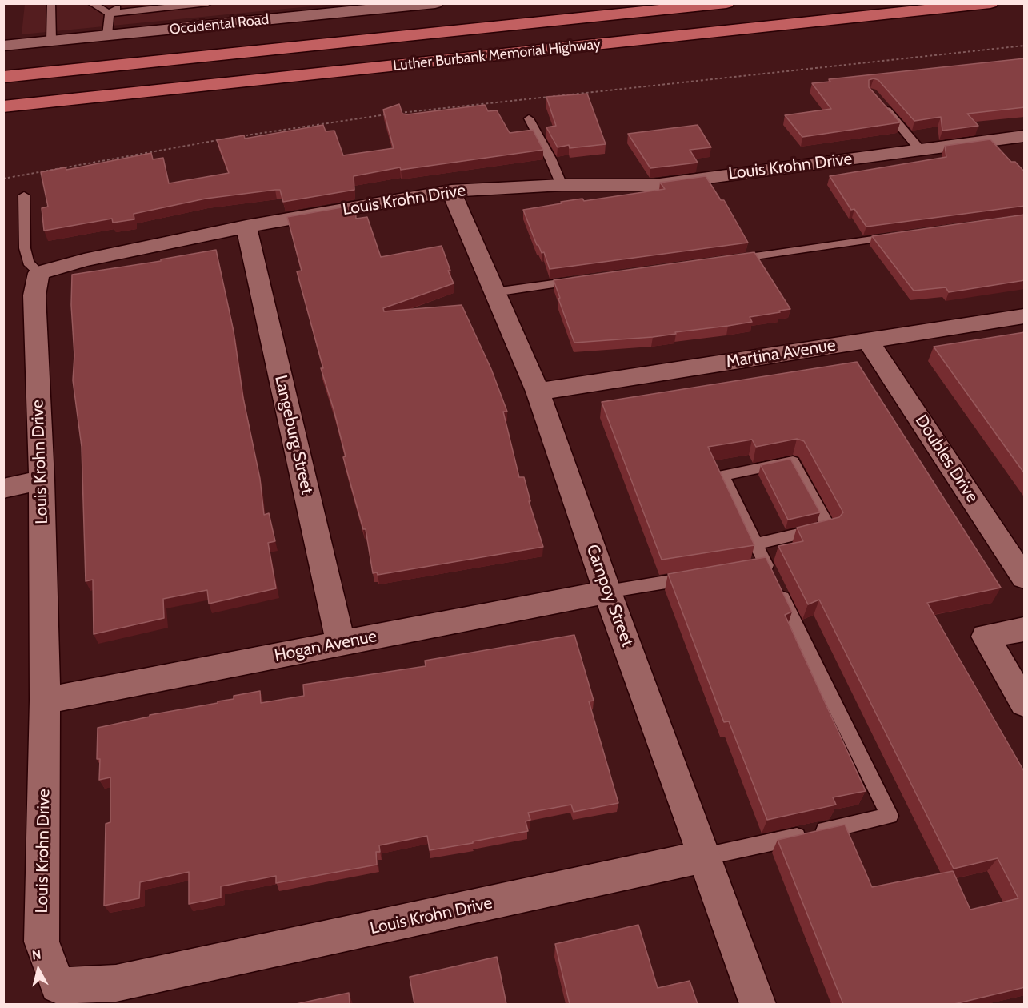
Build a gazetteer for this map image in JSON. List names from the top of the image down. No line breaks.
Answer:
{"streets":{"highway":["Luther Burbank Memorial Highway"],"street":["Occidental Road","Louis Krohn Drive","Martina Avenue","Langeburg Street","Doubles Drive","Campoy Street","Hogan Avenue"]},"crossings":[["Louis Krohn Drive","Langeburg Street"],["Louis Krohn Drive","Campoy Street"],["Louis Krohn Drive","Hogan Avenue"],["Martina Avenue","Doubles Drive"],["Martina Avenue","Campoy Street"],["Langeburg Street","Hogan Avenue"],["Campoy Street","Hogan Avenue"]],"north":"top"}
